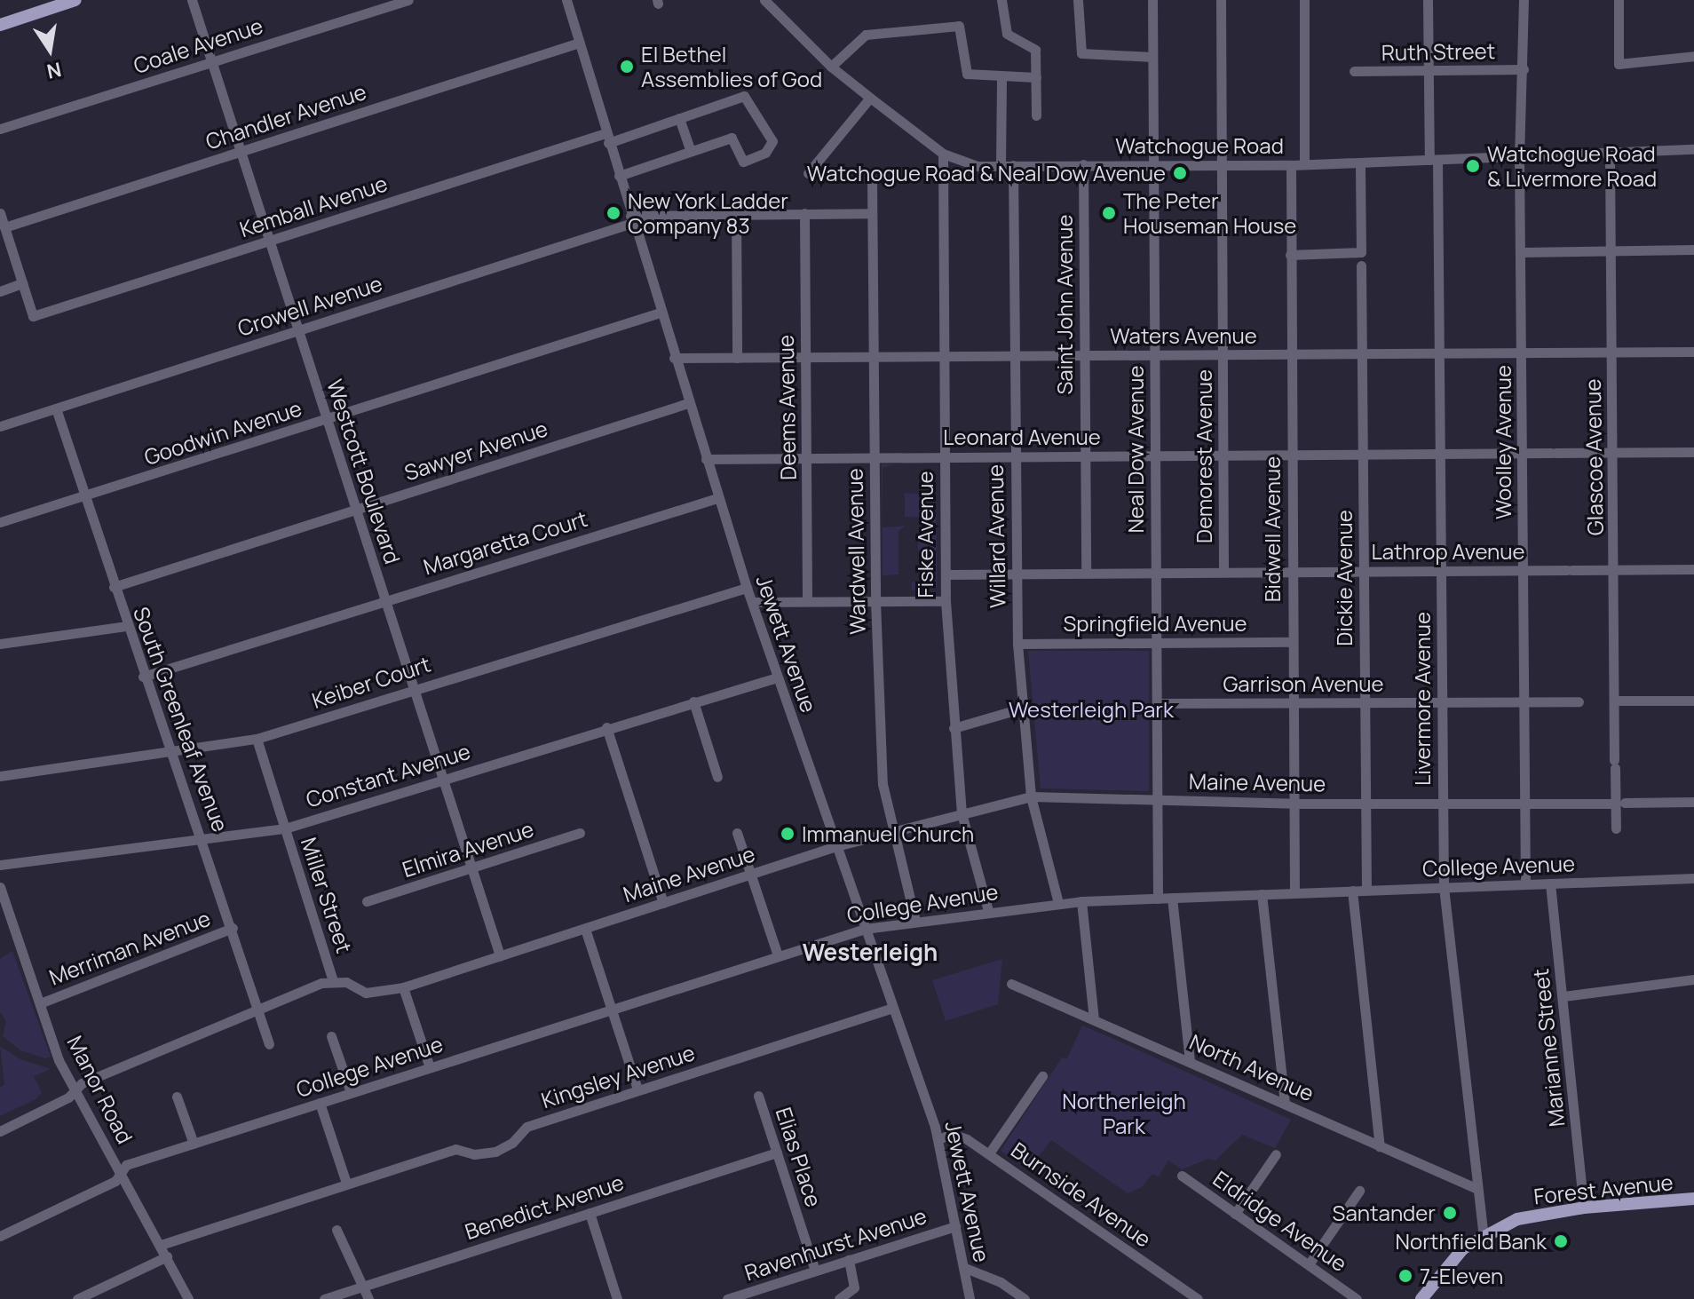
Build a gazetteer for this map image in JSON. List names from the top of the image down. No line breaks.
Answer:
{"streets":{"main road":["Forest Avenue"],"street":["Coale Avenue","Ruth Street","Chandler Avenue","Watchogue Road","Kemball Avenue","Saint John Avenue","Crowell Avenue","Waters Avenue","Deems Avenue","Goodwin Avenue","Leonard Avenue","Woolley Avenue","Neal Dow Avenue","Sawyer Avenue","Demorest Avenue","Glascoe Avenue","Westcott Boulevard","Bidwell Avenue","Fiske Avenue","Willard Avenue","Margaretta Court","Wardwell Avenue","Lathrop Avenue","Dickie Avenue","Springfield Avenue","Jewett Avenue","Keiber Court","Garrison Avenue","Livermore Avenue","South Greenleaf Avenue","Constant Avenue","Maine Avenue","Elmira Avenue","College Avenue","Miller Street","Merriman Avenue","Marianne Street","North Avenue","Kingsley Avenue","Manor Road","Elias Place","Burnside Avenue","Benedict Avenue","Eldridge Avenue","Ravenhurst Avenue"]},"crossings":[["Coale Avenue","Westcott Boulevard"],["Ruth Street","Woolley Avenue"],["Ruth Street","Livermore Avenue"],["Chandler Avenue","Westcott Boulevard"],["Chandler Avenue","Jewett Avenue"],["Watchogue Road","Saint John Avenue"],["Watchogue Road","Woolley Avenue"],["Watchogue Road","Neal Dow Avenue"],["Watchogue Road","Demorest Avenue"],["Watchogue Road","Glascoe Avenue"],["Watchogue Road","Bidwell Avenue"],["Watchogue Road","Fiske Avenue"],["Watchogue Road","Willard Avenue"],["Watchogue Road","Livermore Avenue"],["Kemball Avenue","Westcott Boulevard"],["Kemball Avenue","Jewett Avenue"],["Saint John Avenue","Waters Avenue"],["Saint John Avenue","Leonard Avenue"],["Saint John Avenue","Lathrop Avenue"],["Crowell Avenue","Deems Avenue"],["Crowell Avenue","Westcott Boulevard"],["Crowell Avenue","Wardwell Avenue"],["Crowell Avenue","Jewett Avenue"],["Crowell Avenue","South Greenleaf Avenue"],["Waters Avenue","Deems Avenue"],["Waters Avenue","Woolley Avenue"],["Waters Avenue","Neal Dow Avenue"],["Waters Avenue","Demorest Avenue"],["Waters Avenue","Glascoe Avenue"],["Waters Avenue","Bidwell Avenue"],["Waters Avenue","Fiske Avenue"],["Waters Avenue","Willard Avenue"],["Waters Avenue","Wardwell Avenue"],["Waters Avenue","Dickie Avenue"],["Waters Avenue","Jewett Avenue"],["Waters Avenue","Livermore Avenue"],["Deems Avenue","Leonard Avenue"],["Goodwin Avenue","Westcott Boulevard"],["Goodwin Avenue","Jewett Avenue"],["Goodwin Avenue","South Greenleaf Avenue"],["Leonard Avenue","Woolley Avenue"],["Leonard Avenue","Neal Dow Avenue"],["Leonard Avenue","Demorest Avenue"],["Leonard Avenue","Glascoe Avenue"],["Leonard Avenue","Bidwell Avenue"],["Leonard Avenue","Fiske Avenue"],["Leonard Avenue","Willard Avenue"],["Leonard Avenue","Wardwell Avenue"],["Leonard Avenue","Dickie Avenue"],["Leonard Avenue","Jewett Avenue"],["Leonard Avenue","Livermore Avenue"],["Woolley Avenue","Lathrop Avenue"],["Woolley Avenue","Garrison Avenue"],["Woolley Avenue","Maine Avenue"],["Woolley Avenue","College Avenue"],["Neal Dow Avenue","Lathrop Avenue"],["Neal Dow Avenue","Springfield Avenue"],["Neal Dow Avenue","Garrison Avenue"],["Neal Dow Avenue","Maine Avenue"],["Neal Dow Avenue","College Avenue"],["Sawyer Avenue","Westcott Boulevard"],["Sawyer Avenue","Jewett Avenue"],["Sawyer Avenue","South Greenleaf Avenue"],["Demorest Avenue","Lathrop Avenue"],["Glascoe Avenue","Lathrop Avenue"],["Glascoe Avenue","Maine Avenue"],["Westcott Boulevard","Margaretta Court"],["Westcott Boulevard","Keiber Court"],["Westcott Boulevard","Constant Avenue"],["Westcott Boulevard","Maine Avenue"],["Westcott Boulevard","Elmira Avenue"],["Bidwell Avenue","Lathrop Avenue"],["Bidwell Avenue","Springfield Avenue"],["Bidwell Avenue","Garrison Avenue"],["Bidwell Avenue","Maine Avenue"],["Bidwell Avenue","College Avenue"],["Fiske Avenue","Lathrop Avenue"],["Fiske Avenue","Maine Avenue"],["Fiske Avenue","College Avenue"],["Willard Avenue","Lathrop Avenue"],["Willard Avenue","Springfield Avenue"],["Willard Avenue","Maine Avenue"],["Willard Avenue","College Avenue"],["Margaretta Court","Jewett Avenue"],["Margaretta Court","South Greenleaf Avenue"],["Wardwell Avenue","Maine Avenue"],["Wardwell Avenue","College Avenue"],["Lathrop Avenue","Dickie Avenue"],["Lathrop Avenue","Livermore Avenue"],["Dickie Avenue","Garrison Avenue"],["Dickie Avenue","Maine Avenue"],["Dickie Avenue","College Avenue"],["Jewett Avenue","Keiber Court"],["Jewett Avenue","Constant Avenue"],["Jewett Avenue","Maine Avenue"],["Jewett Avenue","College Avenue"],["Jewett Avenue","Kingsley Avenue"],["Jewett Avenue","Burnside Avenue"],["Jewett Avenue","Ravenhurst Avenue"],["Keiber Court","South Greenleaf Avenue"],["Keiber Court","Miller Street"],["Garrison Avenue","Livermore Avenue"],["Livermore Avenue","Maine Avenue"],["Livermore Avenue","College Avenue"],["Livermore Avenue","North Avenue"],["Livermore Avenue","Forest Avenue"],["South Greenleaf Avenue","Constant Avenue"],["South Greenleaf Avenue","Merriman Avenue"],["Constant Avenue","Miller Street"],["Maine Avenue","Miller Street"],["College Avenue","Marianne Street"],["College Avenue","Manor Road"],["Merriman Avenue","Manor Road"],["Marianne Street","Forest Avenue"],["Kingsley Avenue","Manor Road"],["Elias Place","Benedict Avenue"],["Elias Place","Ravenhurst Avenue"]],"districts":["Westerleigh"],"parks":["Westerleigh Park","Northerleigh Park"],"places":["El Bethel Assemblies of God","Watchogue Road & Livermore Road","Watchogue Road & Neal Dow Avenue","New York Ladder Company 83","The Peter Houseman House","Immanuel Church","Santander","Northfield Bank","7-Eleven"],"north":"bottom"}
